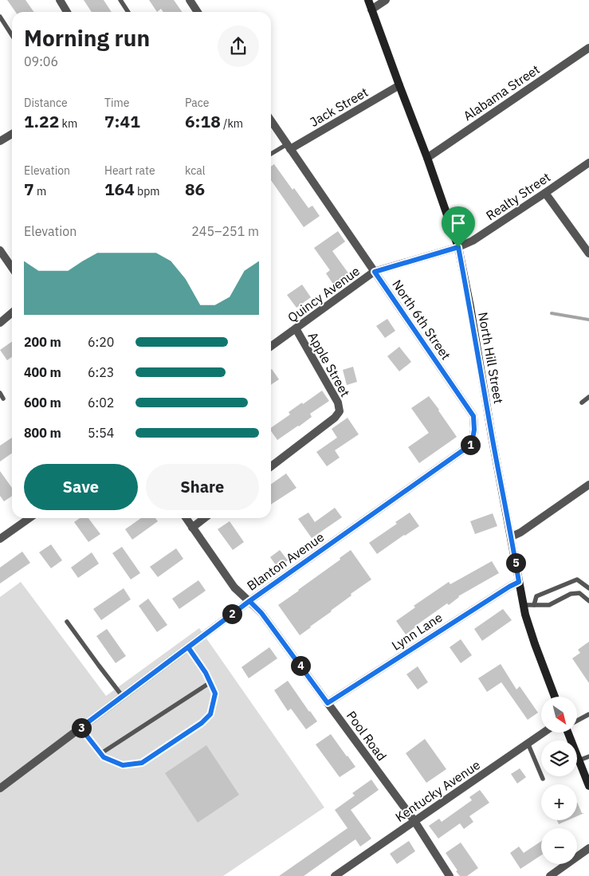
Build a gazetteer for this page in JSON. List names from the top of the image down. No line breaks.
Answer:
{"streets":{"street":["Alabama Street","Jack Street","Realty Street","Quincy Avenue","North 6th Street","North Hill Street","Apple Street","Blanton Avenue","Lynn Lane","Pool Road","Kentucky Avenue"]},"crossings":[["Alabama Street","North Hill Street"],["Jack Street","North 6th Street"],["Jack Street","North Hill Street"],["Realty Street","Quincy Avenue"],["Realty Street","North 6th Street"],["Realty Street","North Hill Street"],["Quincy Avenue","North 6th Street"],["Quincy Avenue","Apple Street"],["North 6th Street","Blanton Avenue"],["North Hill Street","Lynn Lane"],["Blanton Avenue","Pool Road"],["Lynn Lane","Pool Road"],["Pool Road","Kentucky Avenue"]],"north":"bottom right","page":{"heading":["Morning run","09:06"],"stats":[["Distance","1.22 km"],["Time","7:41"],["Pace","6:18 /km"],["Elevation","7 m"],["Heart rate","164 bpm"],["kcal","86"]],"chart":["Elevation","245–251 m"],"list":[{"name":"200 m","note":"6:20"},{"name":"400 m","note":"6:23"},{"name":"600 m","note":"6:02"},{"name":"800 m","note":"5:54"}],"pins":["1","5","2","4","3"],"buttons":["Save","Share"],"map_buttons":["+","−"]}}
